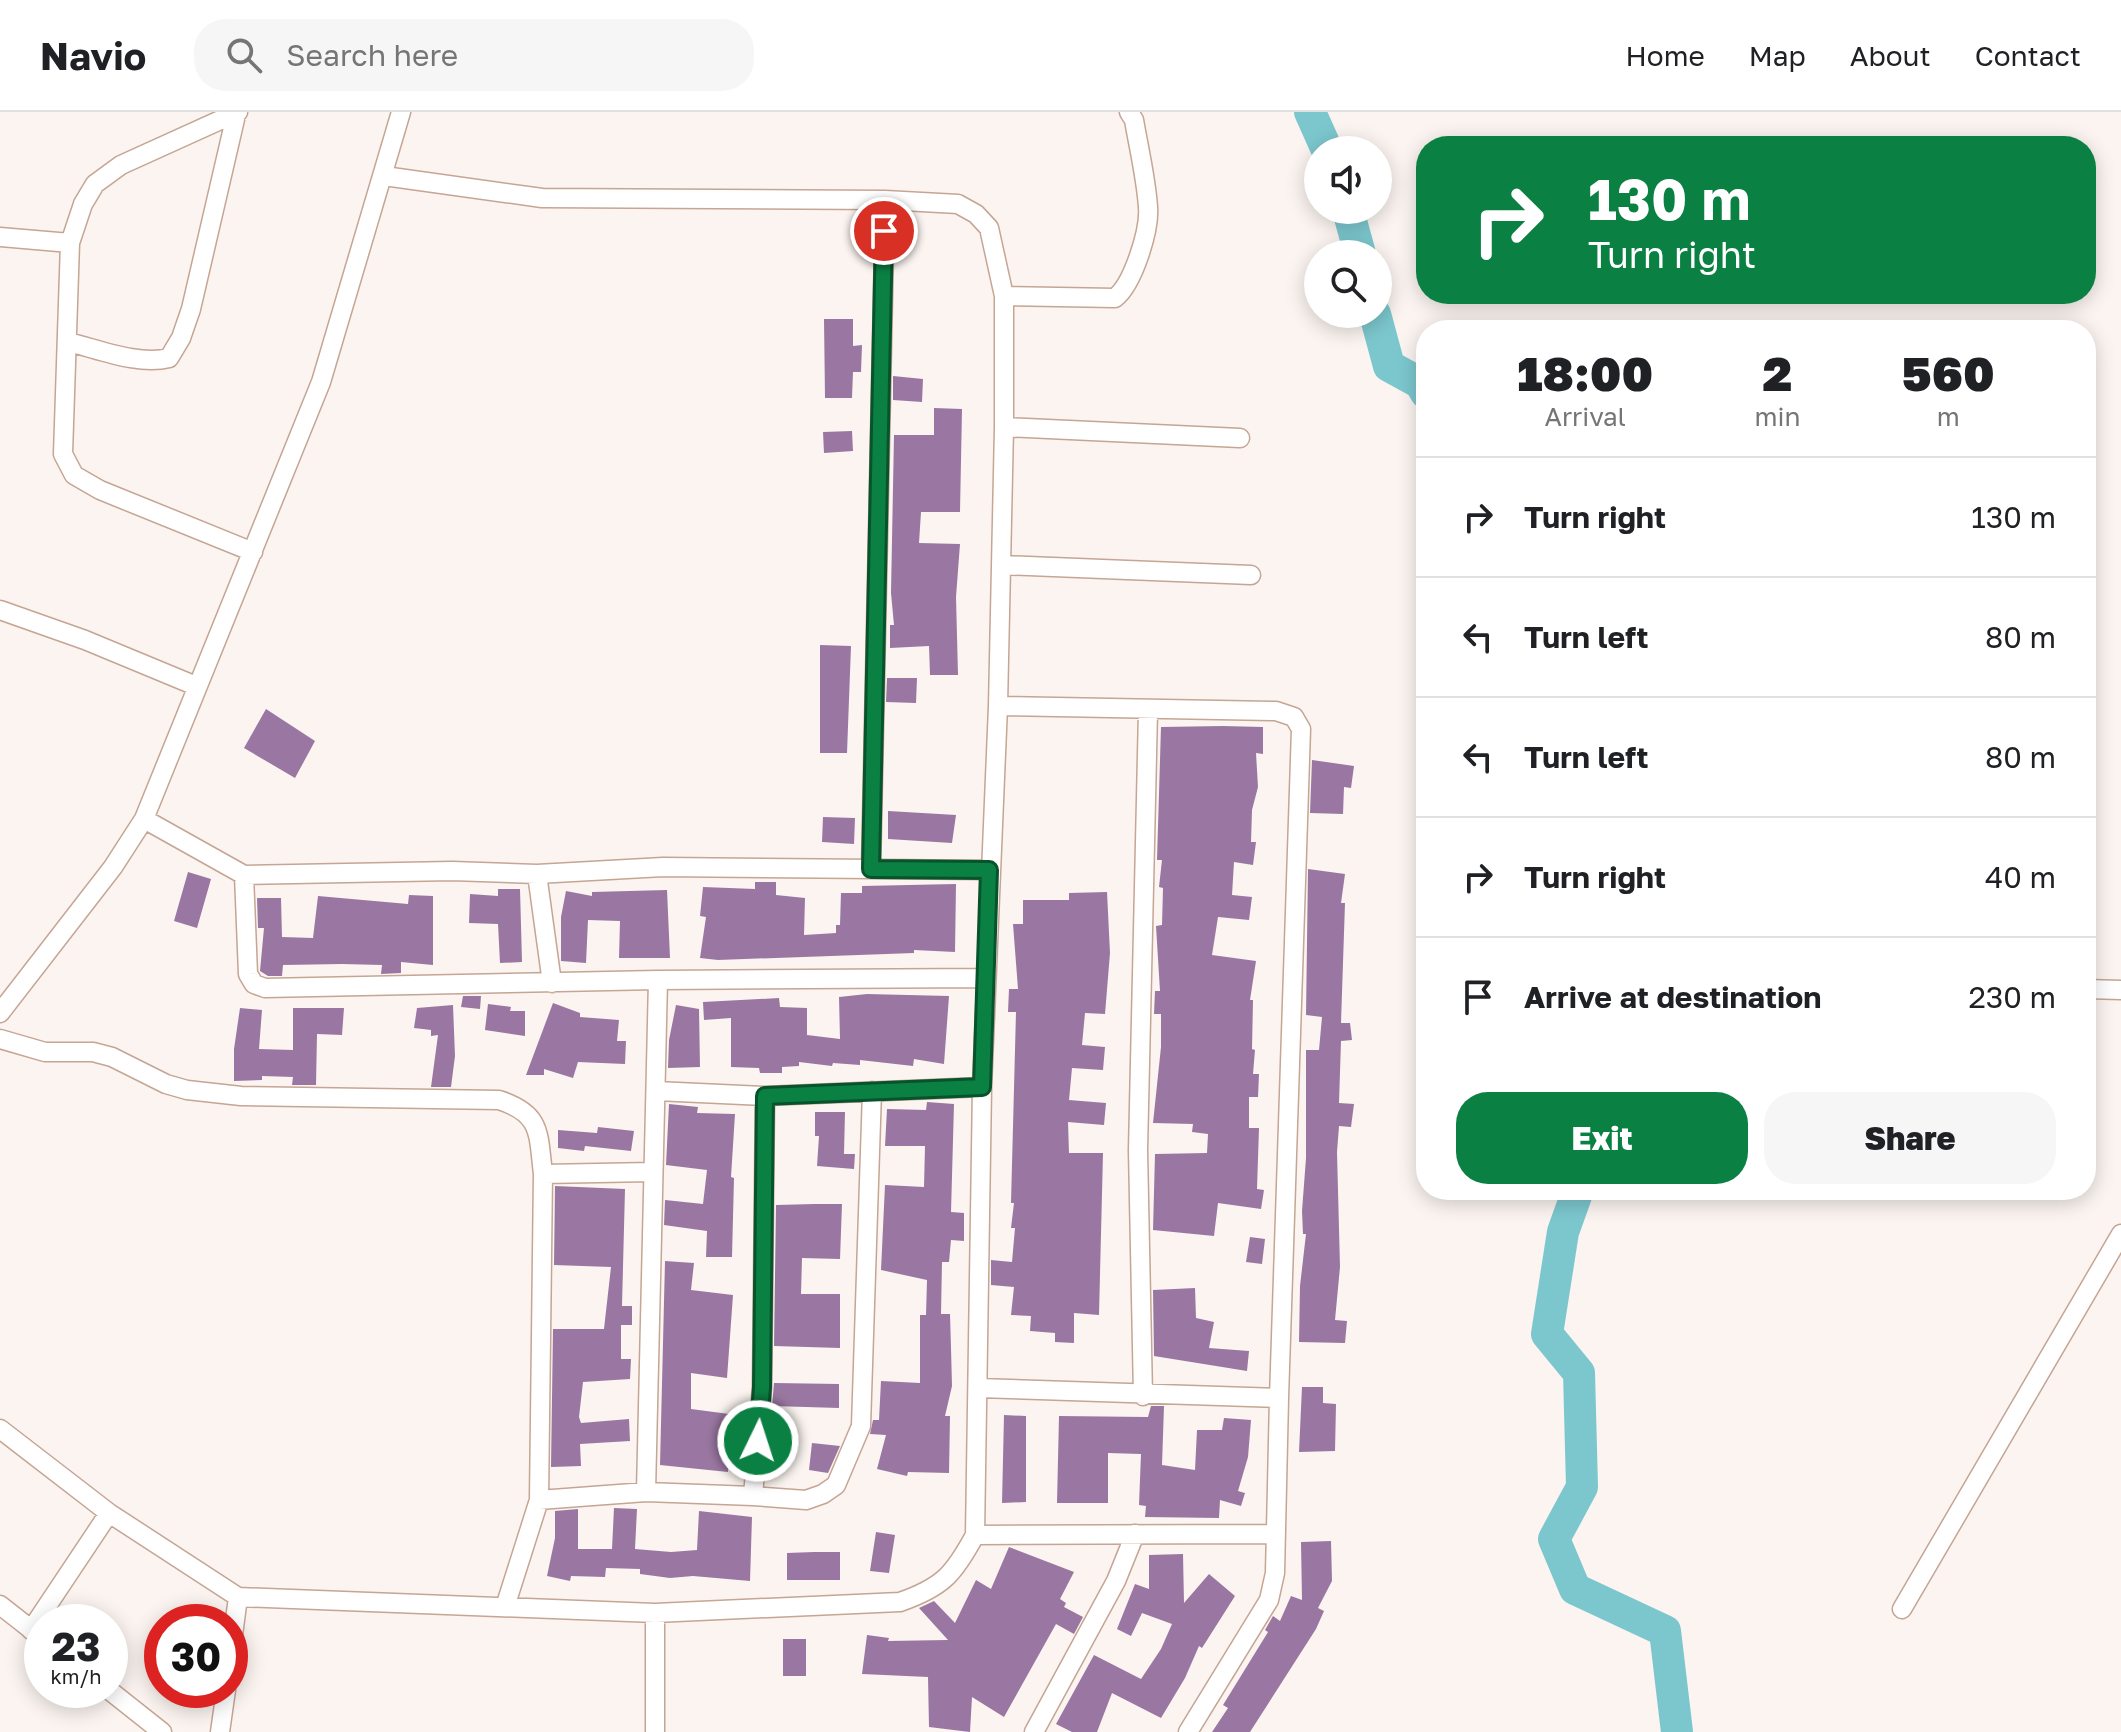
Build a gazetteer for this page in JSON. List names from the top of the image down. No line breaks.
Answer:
{"page":{"header":"Navio","search":"Search here","nav":["Home","Map","About","Contact"],"turn":["130 m","Turn right"],"eta":["18:00","Arrival","2","min","560","m"],"list":[{"name":"Turn right","value":"130 m"},{"name":"Turn left","value":"80 m"},{"name":"Turn left","value":"80 m"},{"name":"Turn right","value":"40 m"},{"name":"Arrive at destination","value":"230 m"}],"buttons":["Exit","Share"],"speed":"23 km/h","limit":"30"}}
